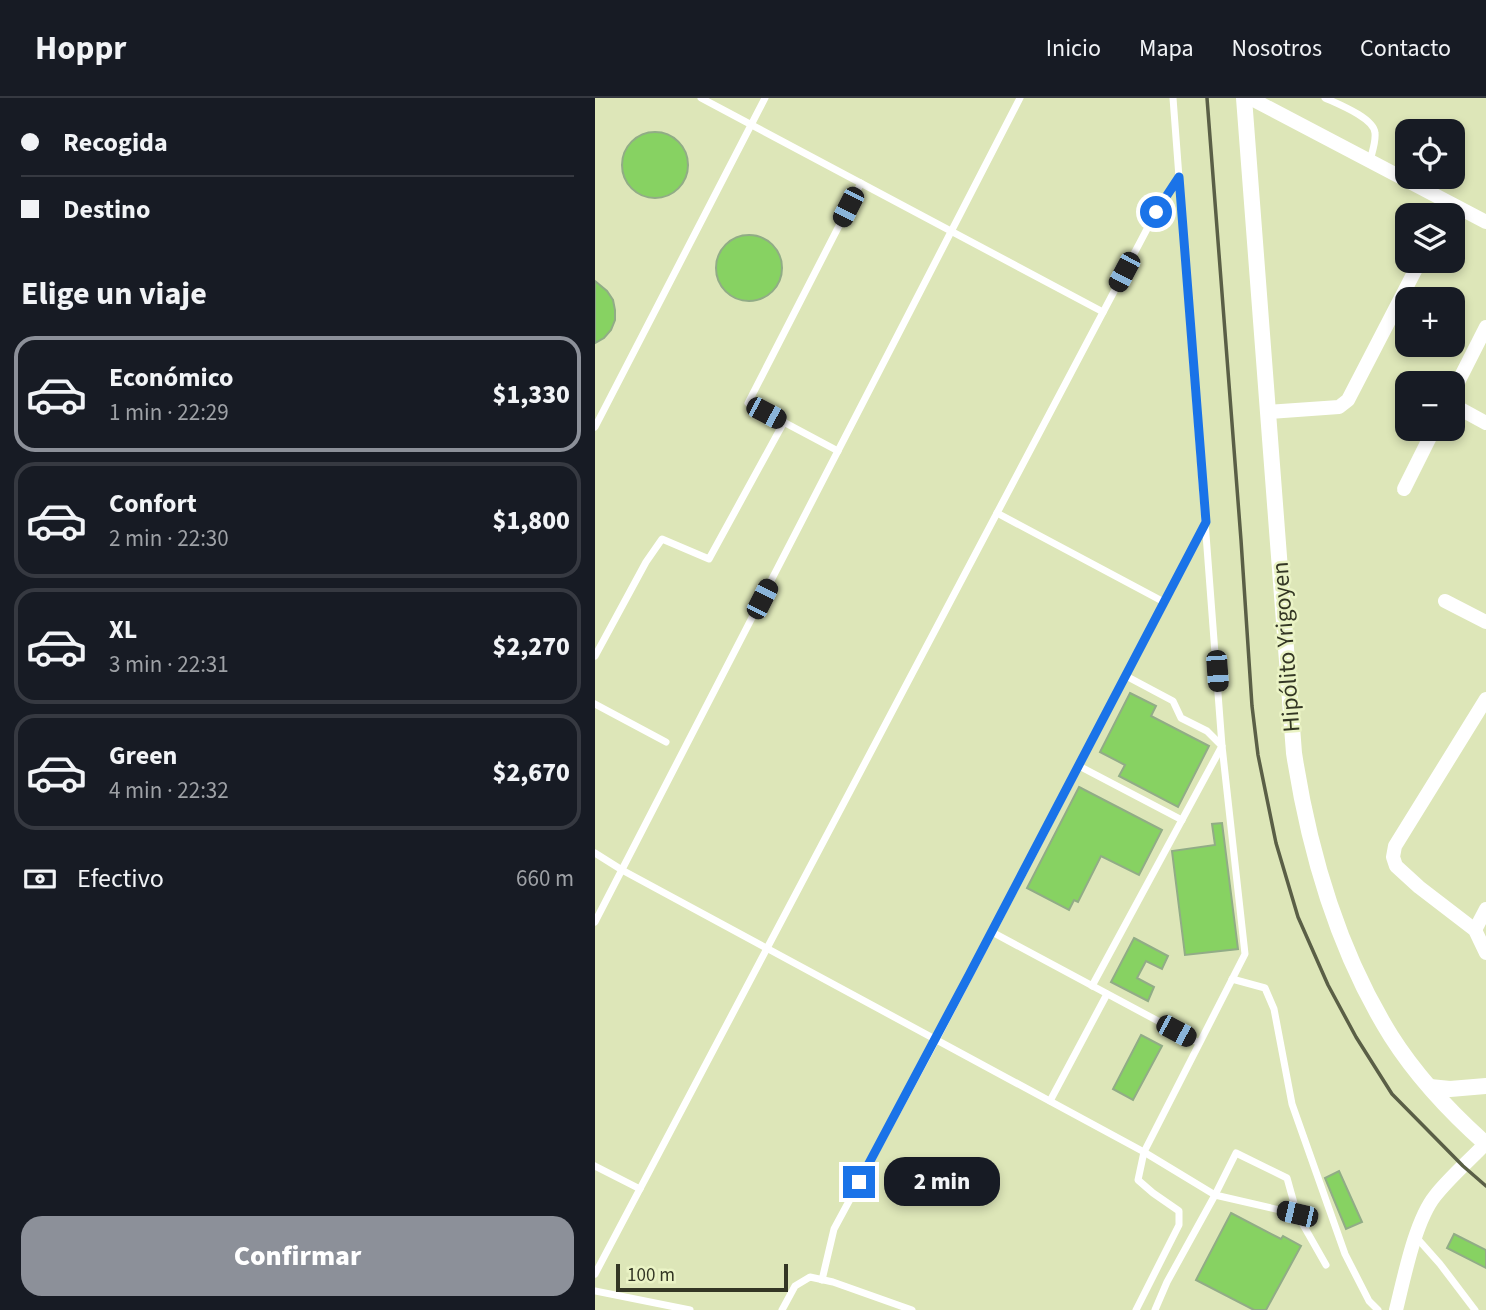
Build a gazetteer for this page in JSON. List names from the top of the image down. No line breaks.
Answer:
{"streets":{"street":["Hipólito Yrigoyen"]},"scale_bar":"100 m","page":{"header":"Hoppr","nav":["Inicio","Mapa","Nosotros","Contacto"],"banner":["Recogida","Destino"],"map_buttons":["+","−"],"heading":"Elige un viaje","list":[{"name":"Económico","note":"1 min · 22:29","value":"$1,330"},{"name":"Confort","note":"2 min · 22:30","value":"$1,800"},{"name":"XL","note":"3 min · 22:31","value":"$2,270"},{"name":"Green","note":"4 min · 22:32","value":"$2,670"}],"pay":["Efectivo","660 m"],"bubble":"2 min","buttons":"Confirmar","scale":"100 m"}}
